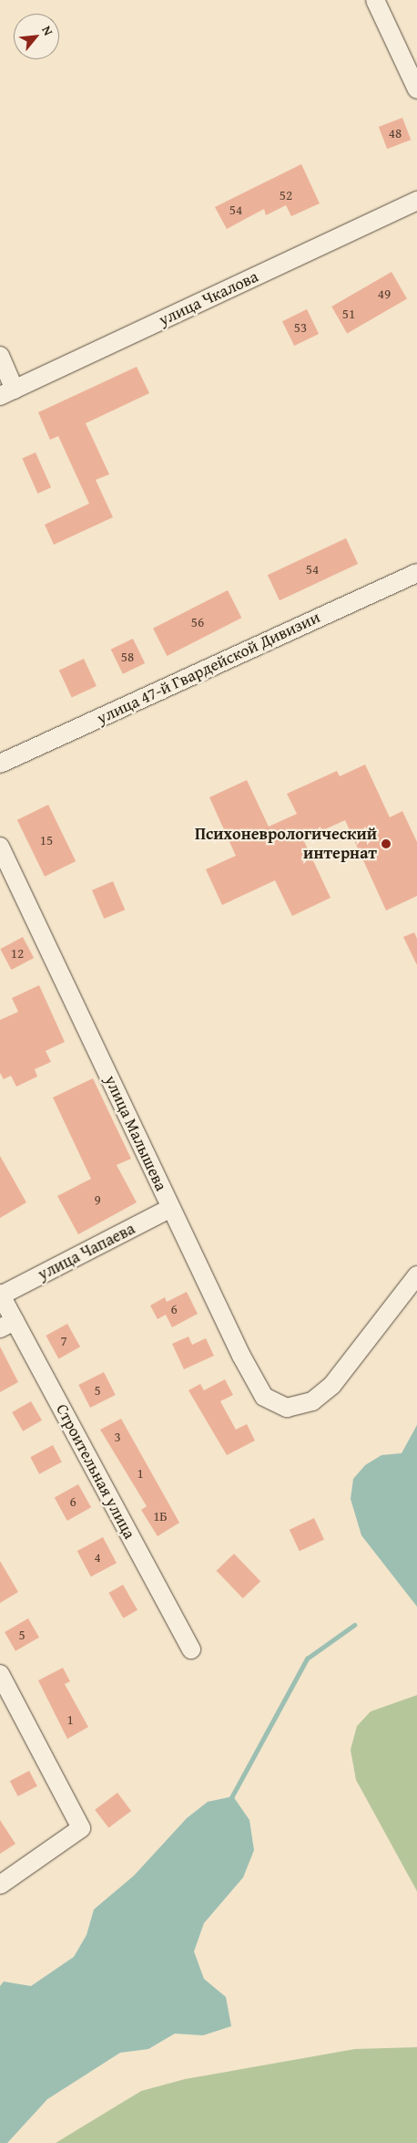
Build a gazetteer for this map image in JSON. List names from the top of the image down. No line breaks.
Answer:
{"streets":{"street":["улица Чкалова","улица 47-й Гвардейской Дивизии","улица Малышева","улица Чапаева","Строительная улица"]},"crossings":[["улица Малышева","улица Чапаева"],["улица Чапаева","Строительная улица"]],"places":["Психоневрологический интернат"],"house_numbers":["48","52","54","49","51","53","54","56","58","15","12","9","6","7","5","3","1","6","1Б","4","5","1"],"north":"top right"}
